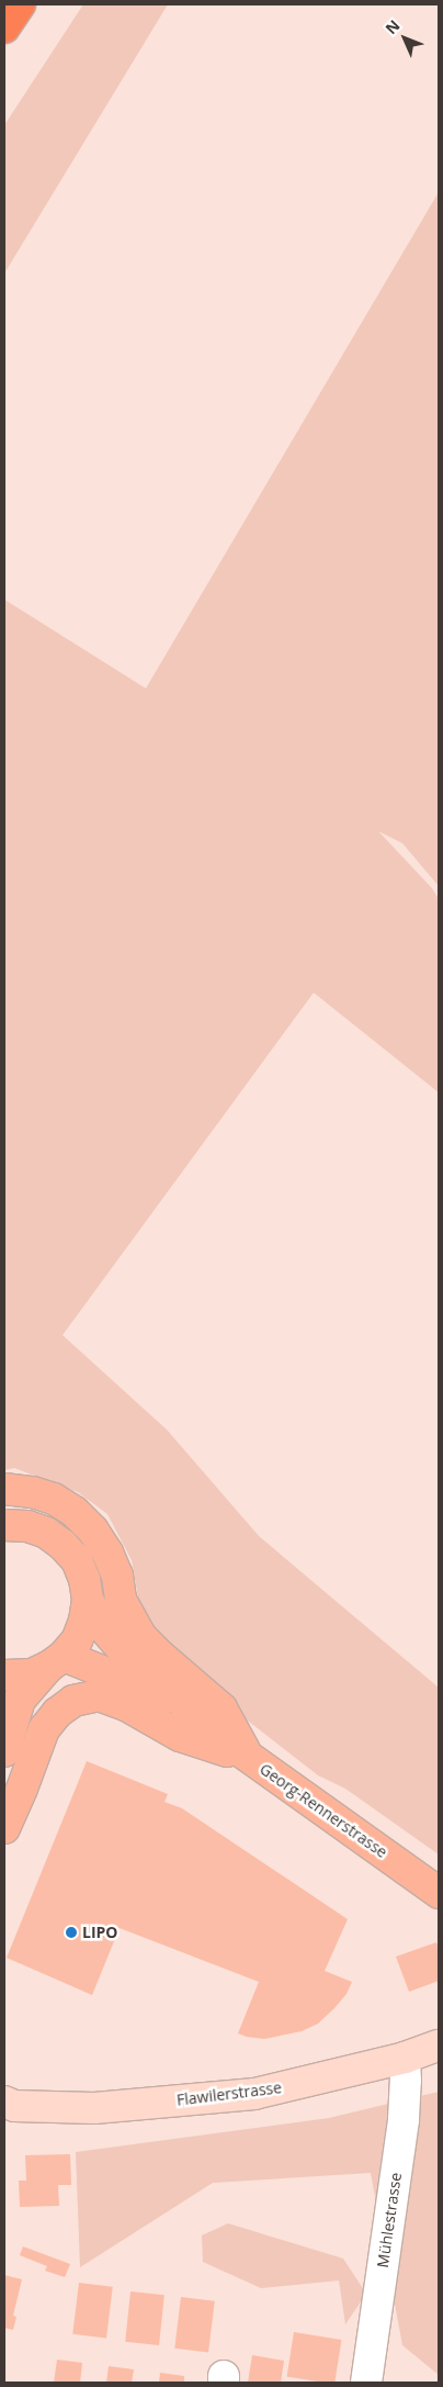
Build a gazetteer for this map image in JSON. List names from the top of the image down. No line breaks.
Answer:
{"streets":{"main road":["Georg-Rennerstrasse","Flawilerstrasse"],"street":["Mühlestrasse"]},"crossings":[["Flawilerstrasse","Mühlestrasse"]],"places":["LIPO"],"north":"top left"}
